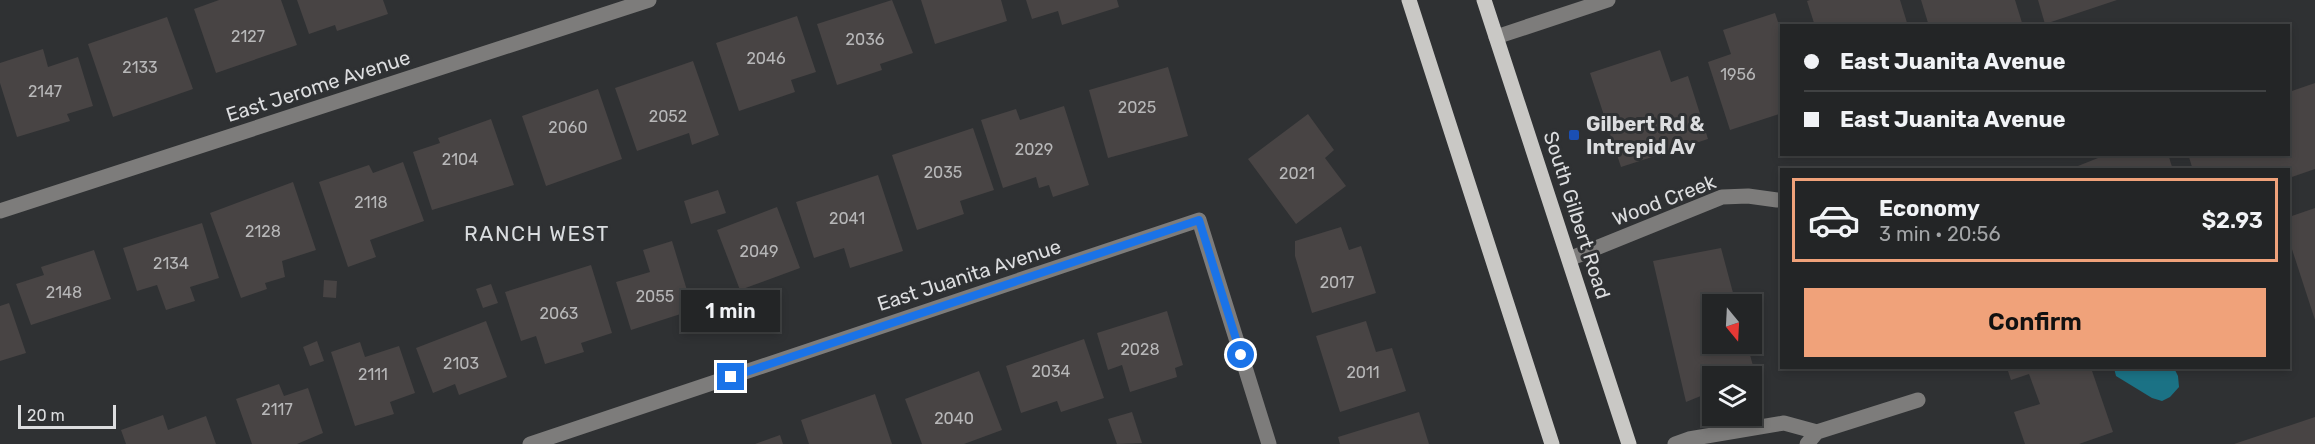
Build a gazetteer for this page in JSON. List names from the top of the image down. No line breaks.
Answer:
{"streets":{"main road":["South Gilbert Road"],"street":["East Jerome Avenue","Wood Creek","East Juanita Avenue"]},"crossings":[["Wood Creek","South Gilbert Road"]],"districts":["RANCH WEST"],"places":{"transit":["Gilbert Rd & Intrepid Av"]},"house_numbers":["2127","2036","2046","2133","1956","2147","2025","2052","2060","2029","2104","2035","2021","2118","2041","2128","2049","2134","2017","2148","2055","2063","2028","2103","2034","2011","2111","2117","2040"],"scale_bar":"20 m","north":"bottom","page":{"banner":["East Juanita Avenue","East Juanita Avenue"],"list":[{"name":"Economy","note":"3 min · 20:56","value":"$2.93"}],"buttons":"Confirm","bubble":"1 min","scale":"20 m"}}
